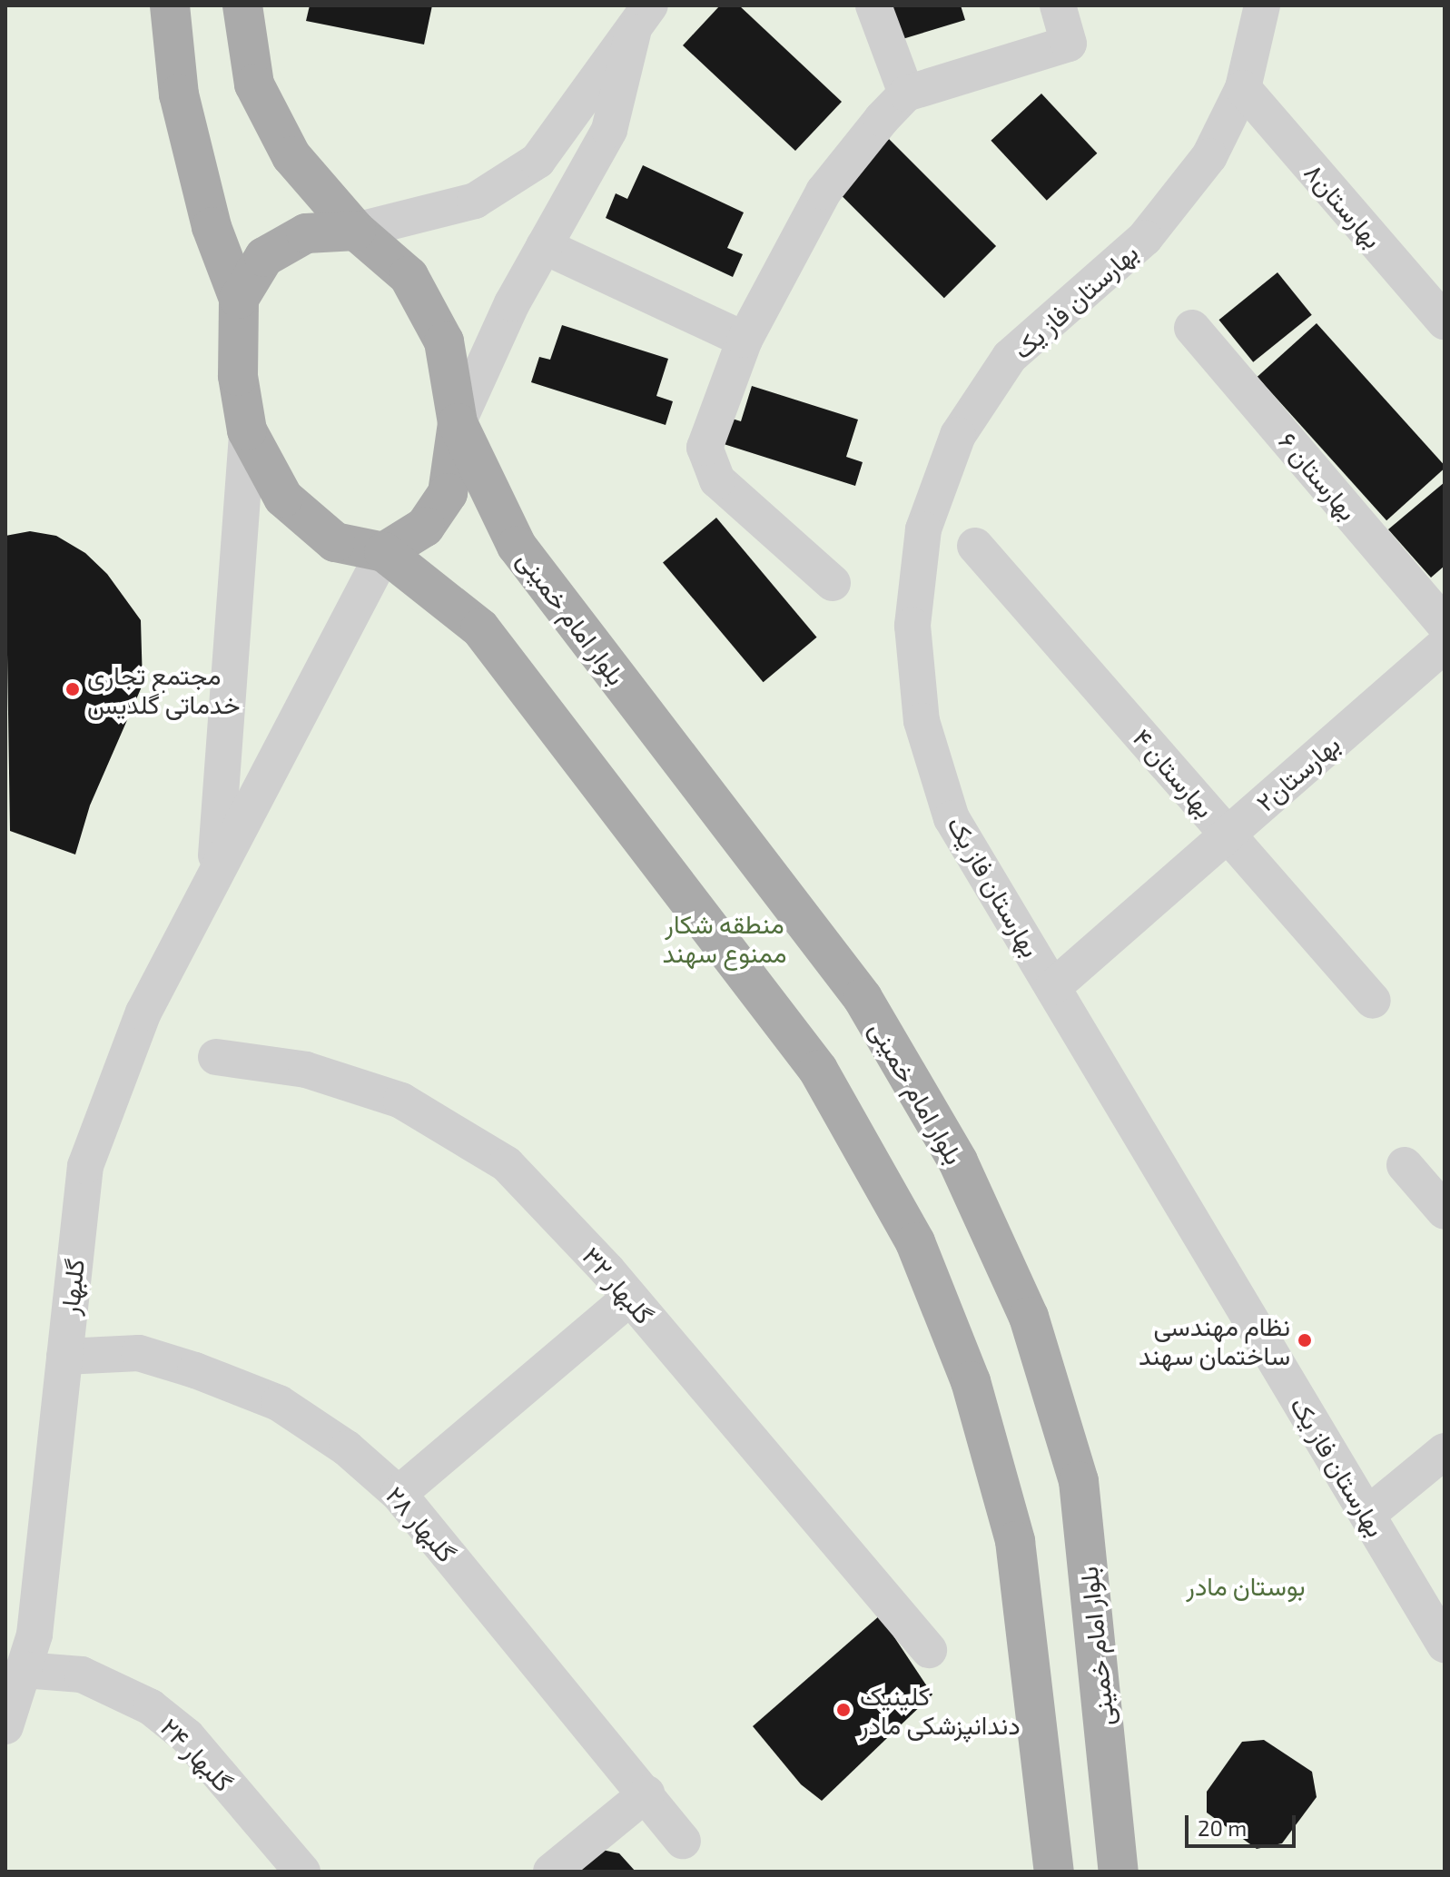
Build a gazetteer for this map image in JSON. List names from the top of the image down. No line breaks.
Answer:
{"streets":{"main road":["بلوار امام خمینی"],"street":["بهارستان۸","بهارستان فاز یک","بهارستان ۶","بهارستان ۴","بهارستان۲","گلبهار ۳۲","گلبهار","گلبهار ۲۸","گلبهار ۲۴"]},"crossings":[["بهارستان۸","بهارستان فاز یک"],["بهارستان فاز یک","بهارستان۲"],["بهارستان ۴","بهارستان۲"],["گلبهار","گلبهار ۲۸"],["گلبهار","گلبهار ۲۴"]],"parks":["منطقه شکار ممنوع سهند","بوستان مادر"],"places":["مجتمع تجاری خدماتی گلدیس","نظام مهندسی ساختمان سهند","کلینیک دندانپزشکی مادر"],"scale_bar":"20 m"}
